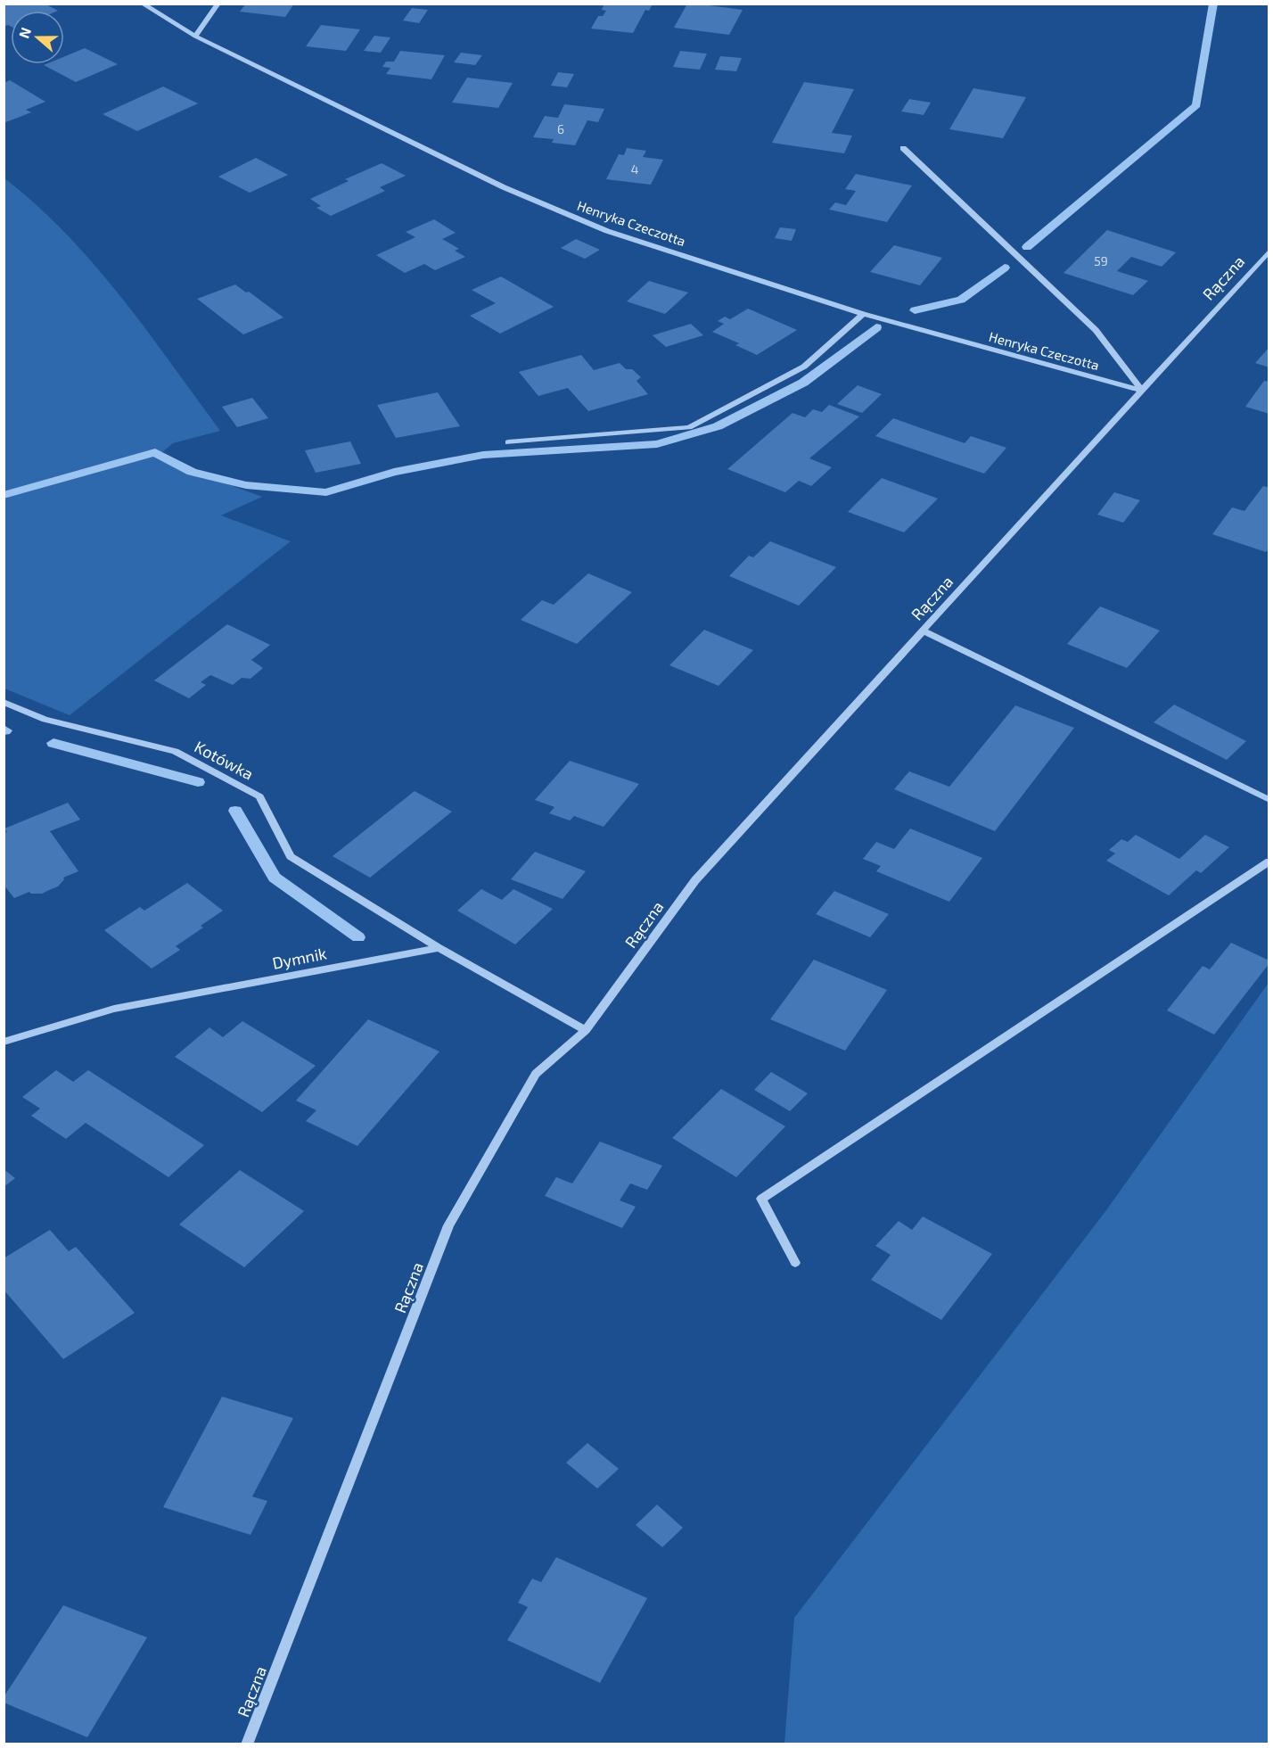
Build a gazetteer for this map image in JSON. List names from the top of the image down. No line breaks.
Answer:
{"streets":{"street":["Henryka Czeczotta","Rączna","Kotówka","Dymnik"]},"crossings":[["Henryka Czeczotta","Rączna"],["Kotówka","Dymnik"]],"house_numbers":["6","4","59"],"north":"left"}
